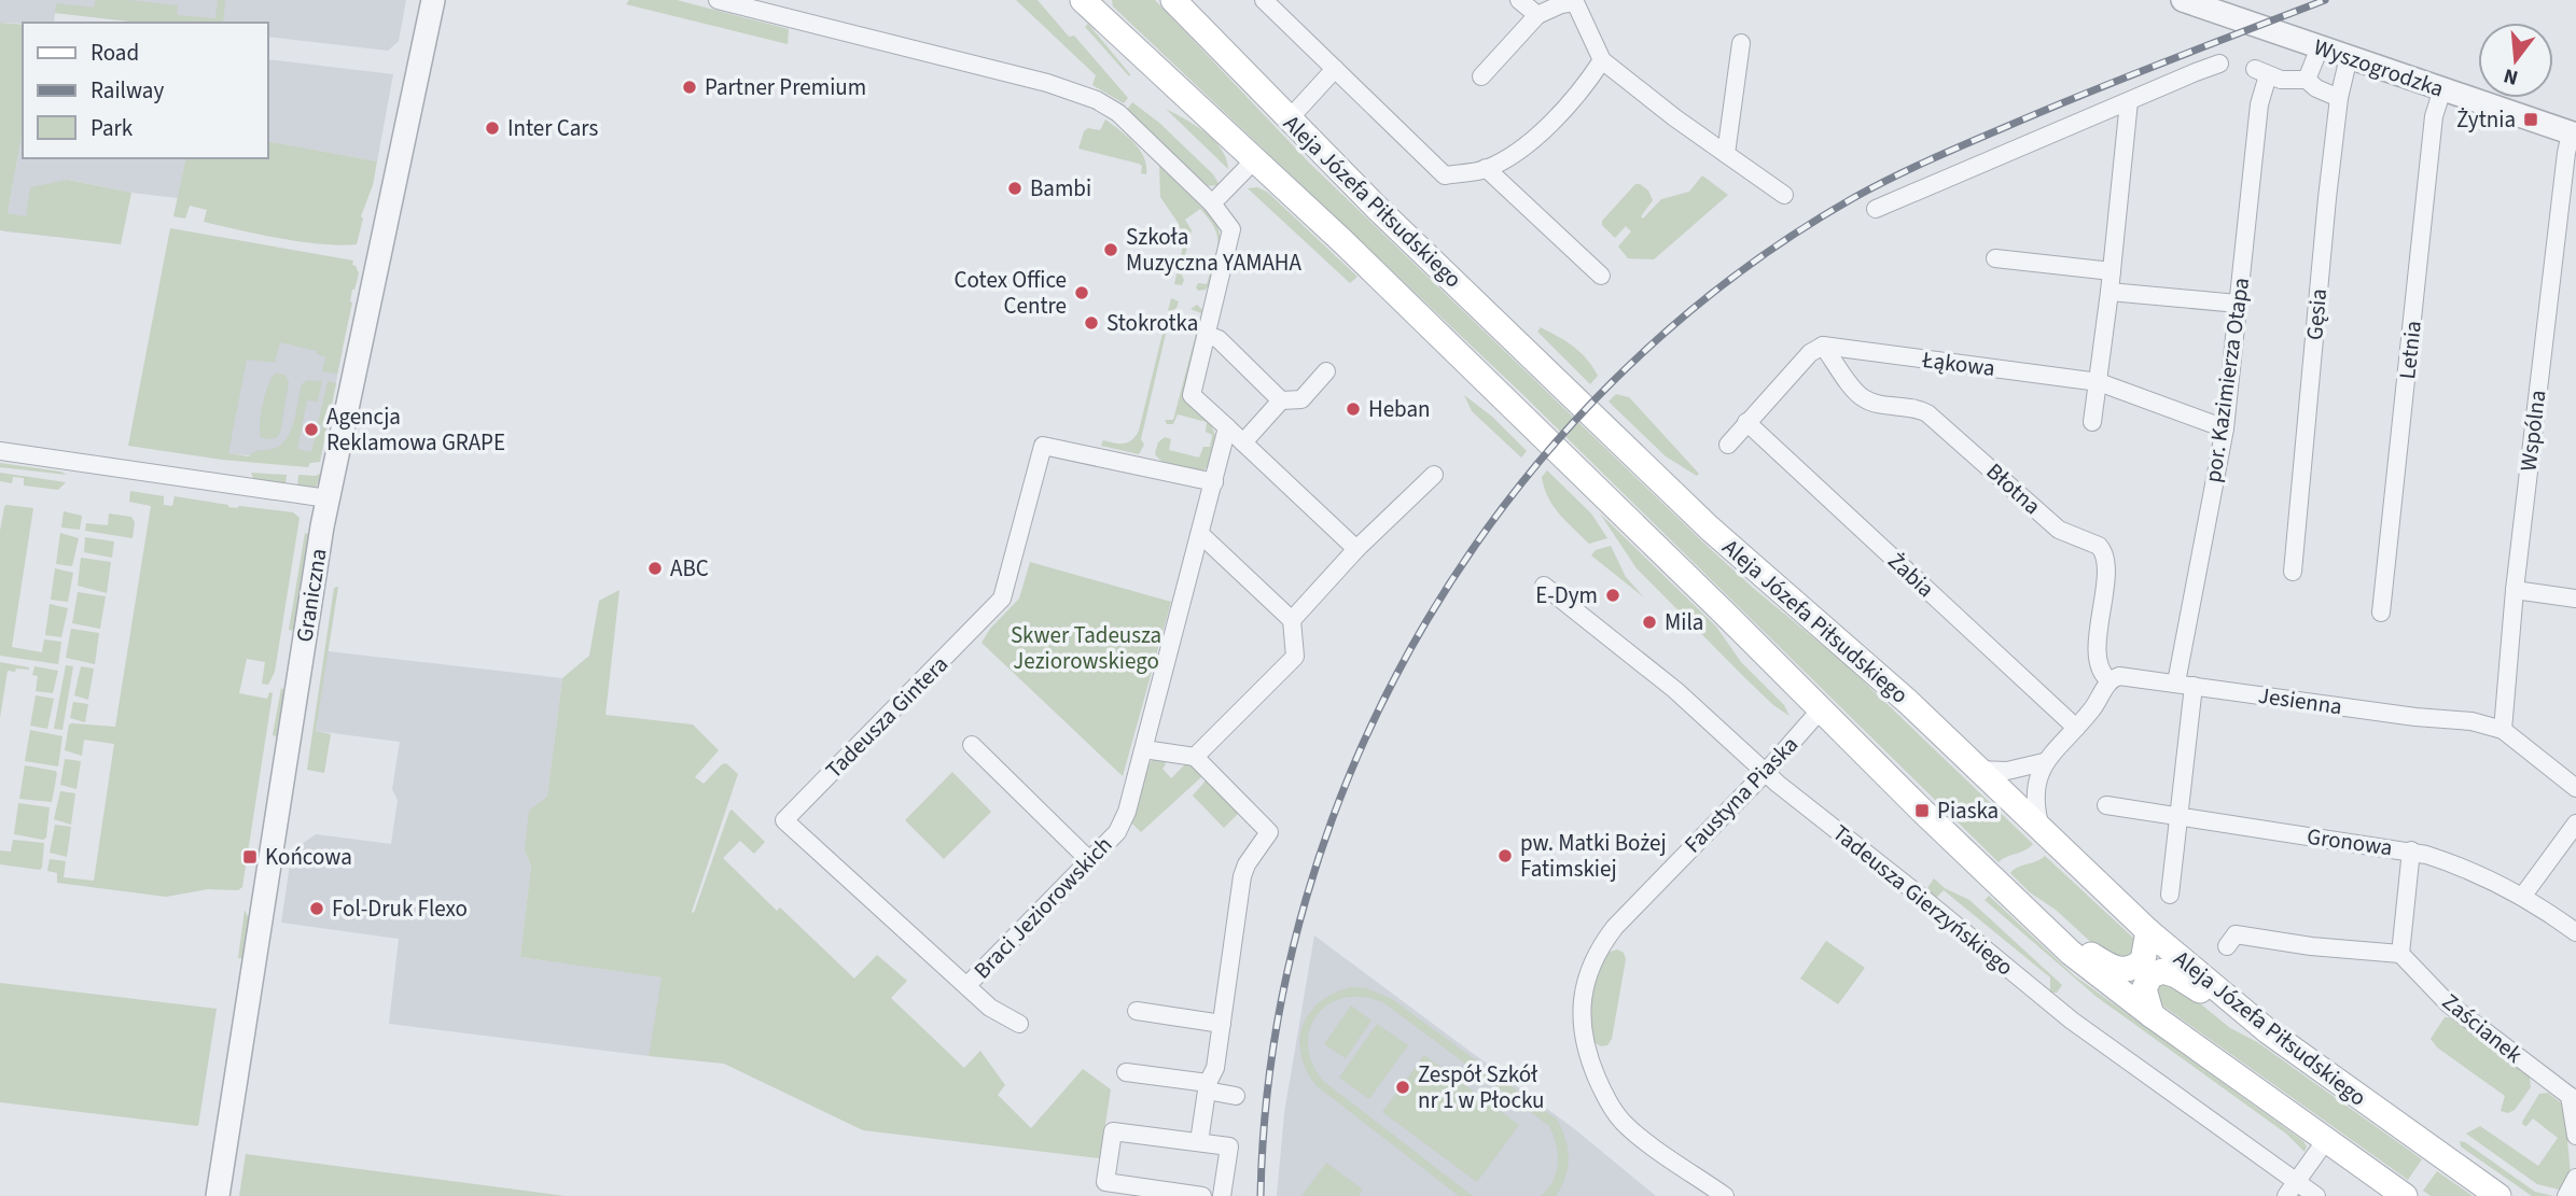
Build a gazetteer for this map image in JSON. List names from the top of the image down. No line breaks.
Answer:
{"streets":{"main road":["Aleja Józefa Piłsudskiego"],"street":["Wyszogrodzka","Gęsia","Letnia","Łąkowa","por. Kazimierza Otapa","Wspólna","Błotna","Żabia","Graniczna","Jesienna","Tadeusza Gintera","Faustyna Piaska","Gronowa","Tadeusza Gierzyńskiego","Braci Jeziorowskich","Zaścianek"]},"crossings":[["Wyszogrodzka","Gęsia"],["Wyszogrodzka","Letnia"],["Wyszogrodzka","Wspólna"],["Łąkowa","por. Kazimierza Otapa"],["Łąkowa","Błotna"],["por. Kazimierza Otapa","Jesienna"],["por. Kazimierza Otapa","Gronowa"],["Wspólna","Jesienna"],["Błotna","Jesienna"],["Tadeusza Gintera","Braci Jeziorowskich"],["Faustyna Piaska","Tadeusza Gierzyńskiego"]],"parks":["Skwer Tadeusza Jeziorowskiego"],"places":{"other":["Partner Premium","Inter Cars","Bambi","Szkoła Muzyczna YAMAHA","Cotex Office Centre","Stokrotka","Heban","Agencja Reklamowa GRAPE","ABC","E-Dym","Mila","pw. Matki Bożej Fatimskiej","Fol-Druk Flexo","Zespół Szkół nr 1 w Płocku"],"transit":["Żytnia","Piaska","Końcowa"]},"legend":["Road","Railway","Park"],"north":"bottom"}
